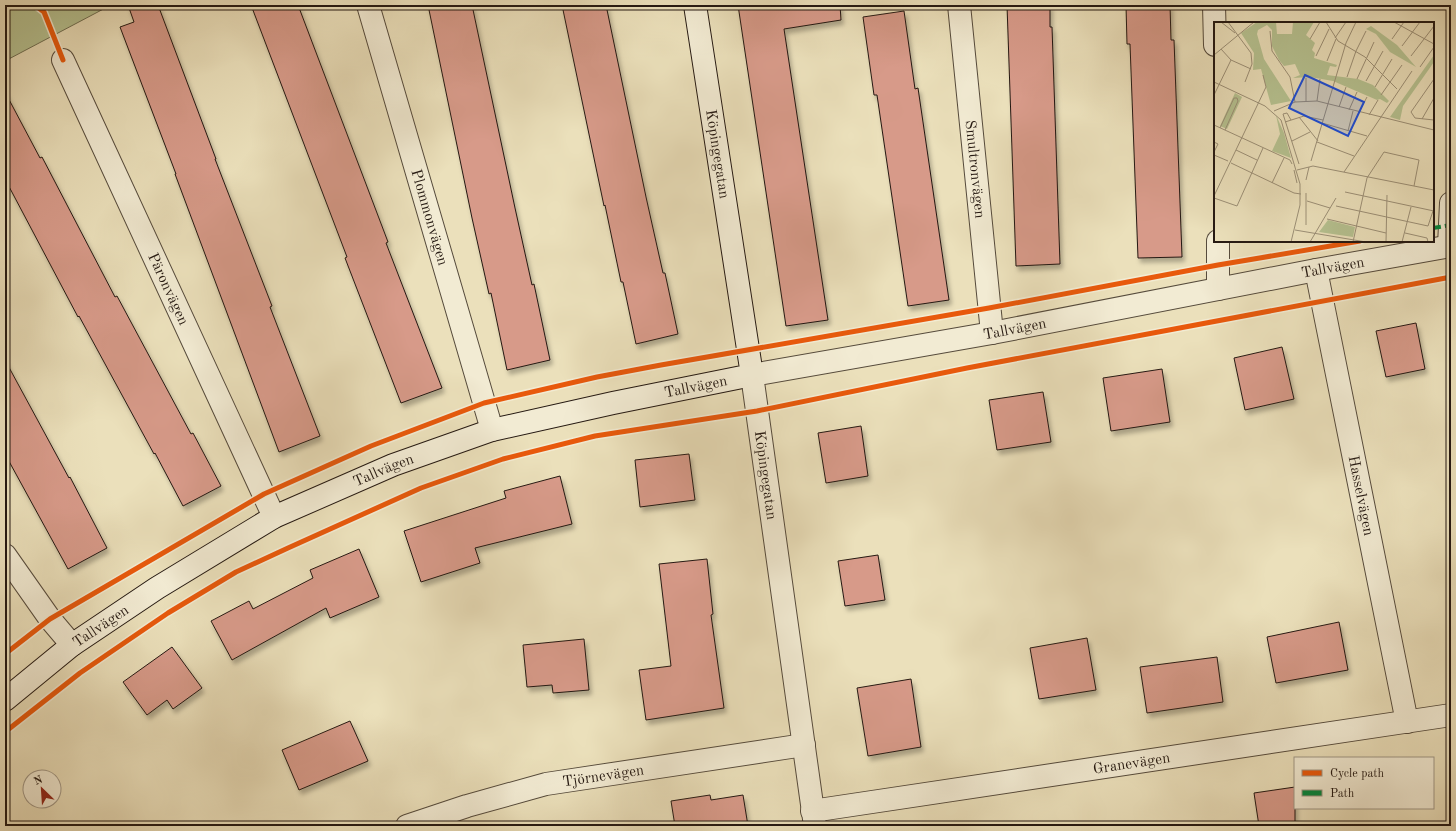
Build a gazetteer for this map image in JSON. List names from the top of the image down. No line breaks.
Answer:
{"streets":{"street":["Köpingegatan","Smultronvägen","Plommonvägen","Tallvägen","Päronvägen","Hasselvägen","Granevägen","Tjörnevägen"]},"crossings":[["Köpingegatan","Tallvägen"],["Köpingegatan","Granevägen"],["Köpingegatan","Tjörnevägen"],["Smultronvägen","Tallvägen"],["Plommonvägen","Tallvägen"],["Tallvägen","Päronvägen"],["Tallvägen","Hasselvägen"],["Hasselvägen","Granevägen"]],"legend":["Cycle path","Path"],"north":"top left"}
